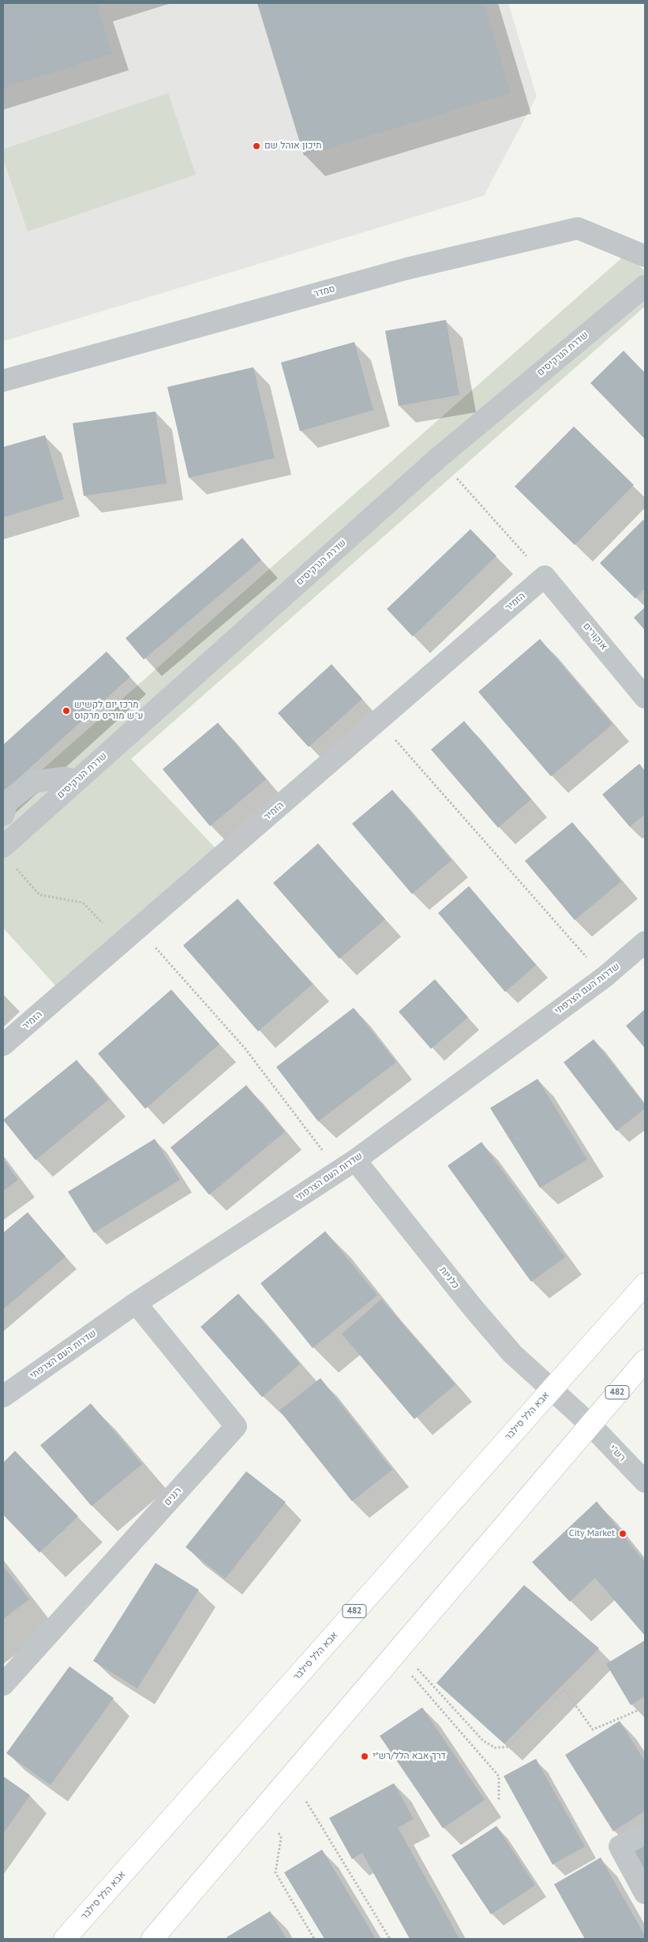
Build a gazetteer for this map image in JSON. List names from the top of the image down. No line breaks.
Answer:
{"streets":{"main road":["482","אבא הלל סילבר"],"street":["סמדר","שדרת הנרקיסים","הזמיר","אנקורים","שדרות העם הצרפתי","כלניות","רש\"י","רננים"]},"crossings":[["הזמיר","אנקורים"],["שדרות העם הצרפתי","כלניות"],["שדרות העם הצרפתי","רננים"],["כלניות","482"],["כלניות","אבא הלל סילבר"],["כלניות","רש\"י"],["482","רש\"י"]],"places":["תיכון אוהל שם","מרכז יום לקשיש ע\"ש מוריס מרקוס","City Market","דרך אבא הלל/רש״י"]}
